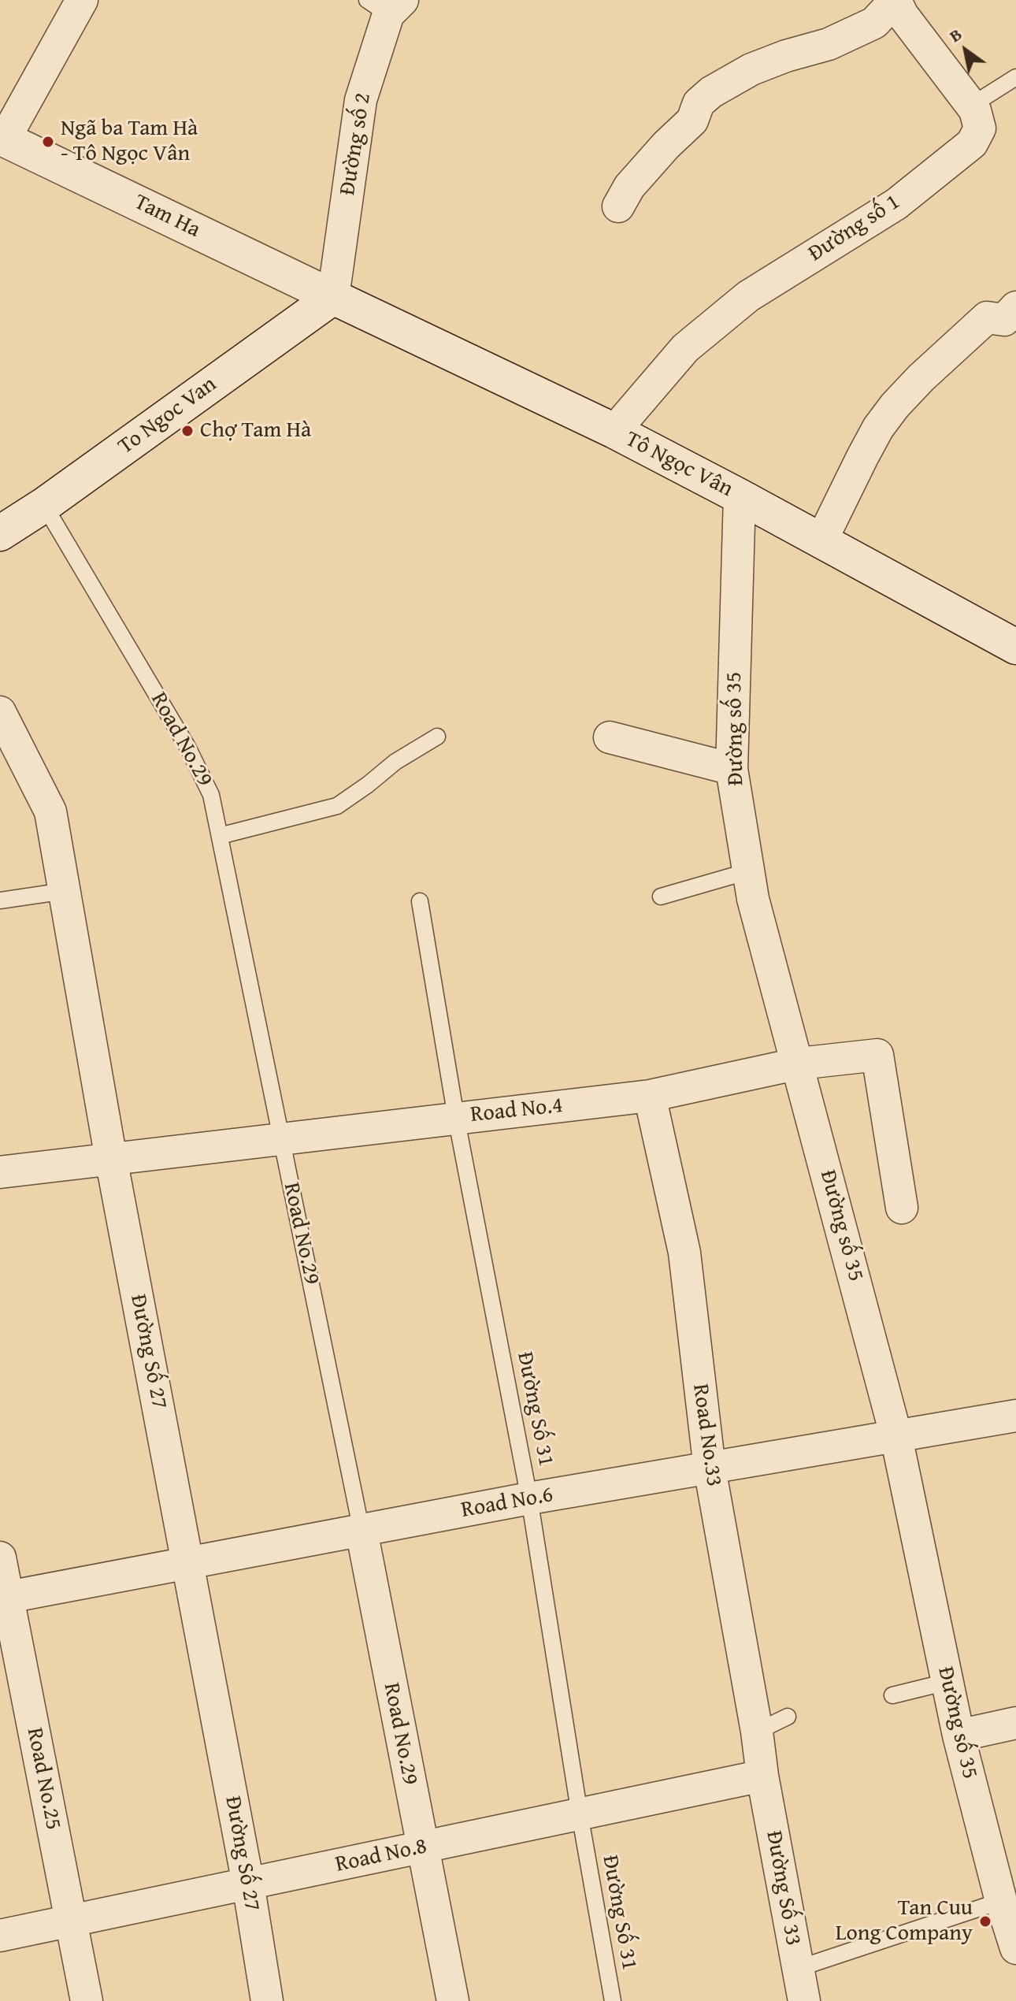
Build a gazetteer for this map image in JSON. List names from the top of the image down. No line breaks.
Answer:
{"streets":{"main road":["Tam Ha","To Ngoc Van","Tô Ngọc Vân"],"street":["Đường số 2","Đường số 1","Đường số 35","Road No.29","Road No.4","Đường Số 27","Road No.33","Road No.6","Road No.25","Road No.8","Đường Số 33"],"lane":["Đường Số 31"]},"crossings":[["Đường số 2","Tam Ha"],["Đường số 2","To Ngoc Van"],["Đường số 2","Tô Ngọc Vân"],["Tam Ha","To Ngoc Van"],["Tam Ha","Tô Ngọc Vân"],["Đường số 1","Tô Ngọc Vân"],["To Ngoc Van","Tô Ngọc Vân"],["To Ngoc Van","Road No.29"],["Tô Ngọc Vân","Đường số 35"],["Đường số 35","Road No.4"],["Đường số 35","Road No.6"],["Road No.29","Road No.4"],["Road No.29","Road No.6"],["Road No.29","Road No.8"],["Road No.4","Đường Số 27"],["Road No.4","Đường Số 31"],["Road No.4","Road No.33"],["Đường Số 27","Road No.6"],["Đường Số 27","Road No.8"],["Đường Số 31","Road No.6"],["Đường Số 31","Road No.8"],["Road No.33","Road No.6"],["Road No.33","Road No.8"],["Road No.33","Đường Số 33"],["Road No.6","Road No.25"],["Road No.25","Road No.8"],["Road No.8","Đường Số 33"]],"places":["Ngã ba Tam Hà - Tô Ngọc Vân","Chợ Tam Hà","Tan Cuu Long Company"],"north":"top left"}
